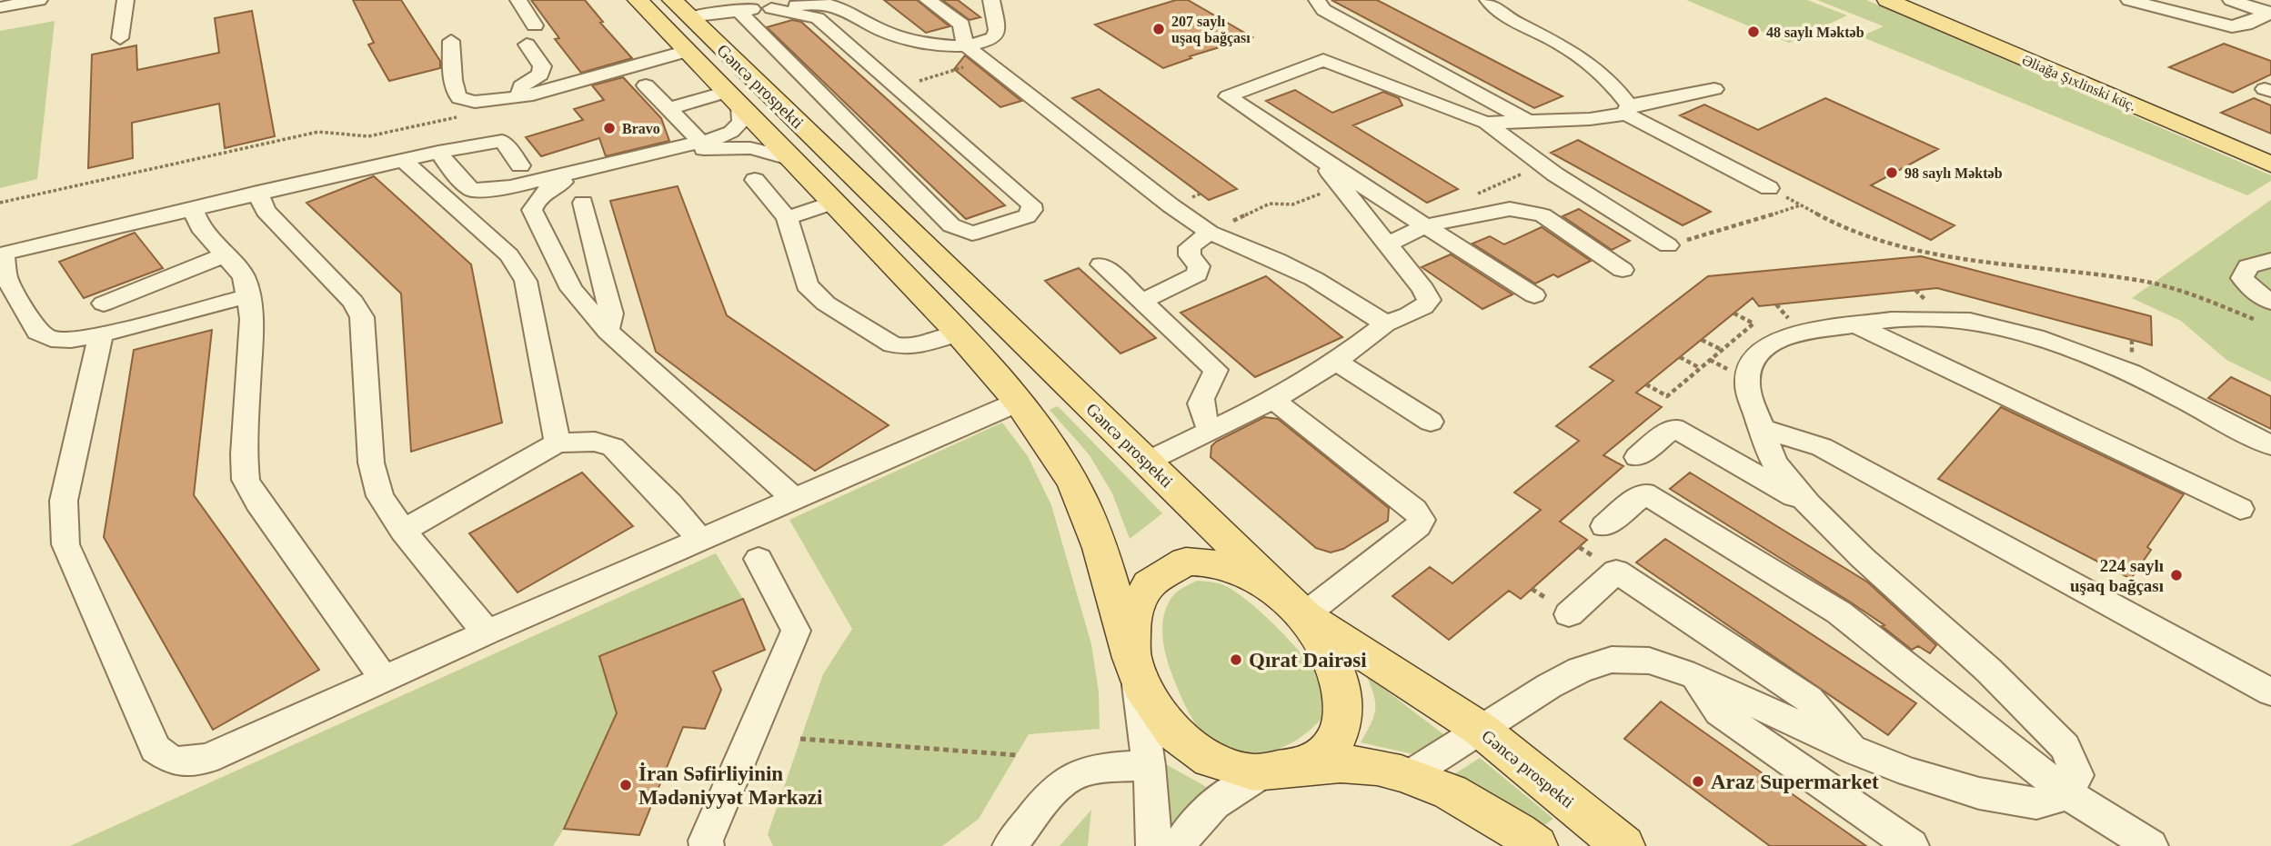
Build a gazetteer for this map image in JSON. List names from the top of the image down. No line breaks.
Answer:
{"streets":{"main road":["Əliağa Şıxlinski küç.","Gəncə prospekti"]},"places":["207 saylı uşaq bağçası","48 saylı Məktəb","Bravo","98 saylı Məktəb","224 saylı uşaq bağçası","Qırat Dairəsi","Araz Supermarket","İran Səfirliyinin Mədəniyyət Mərkəzi"]}
